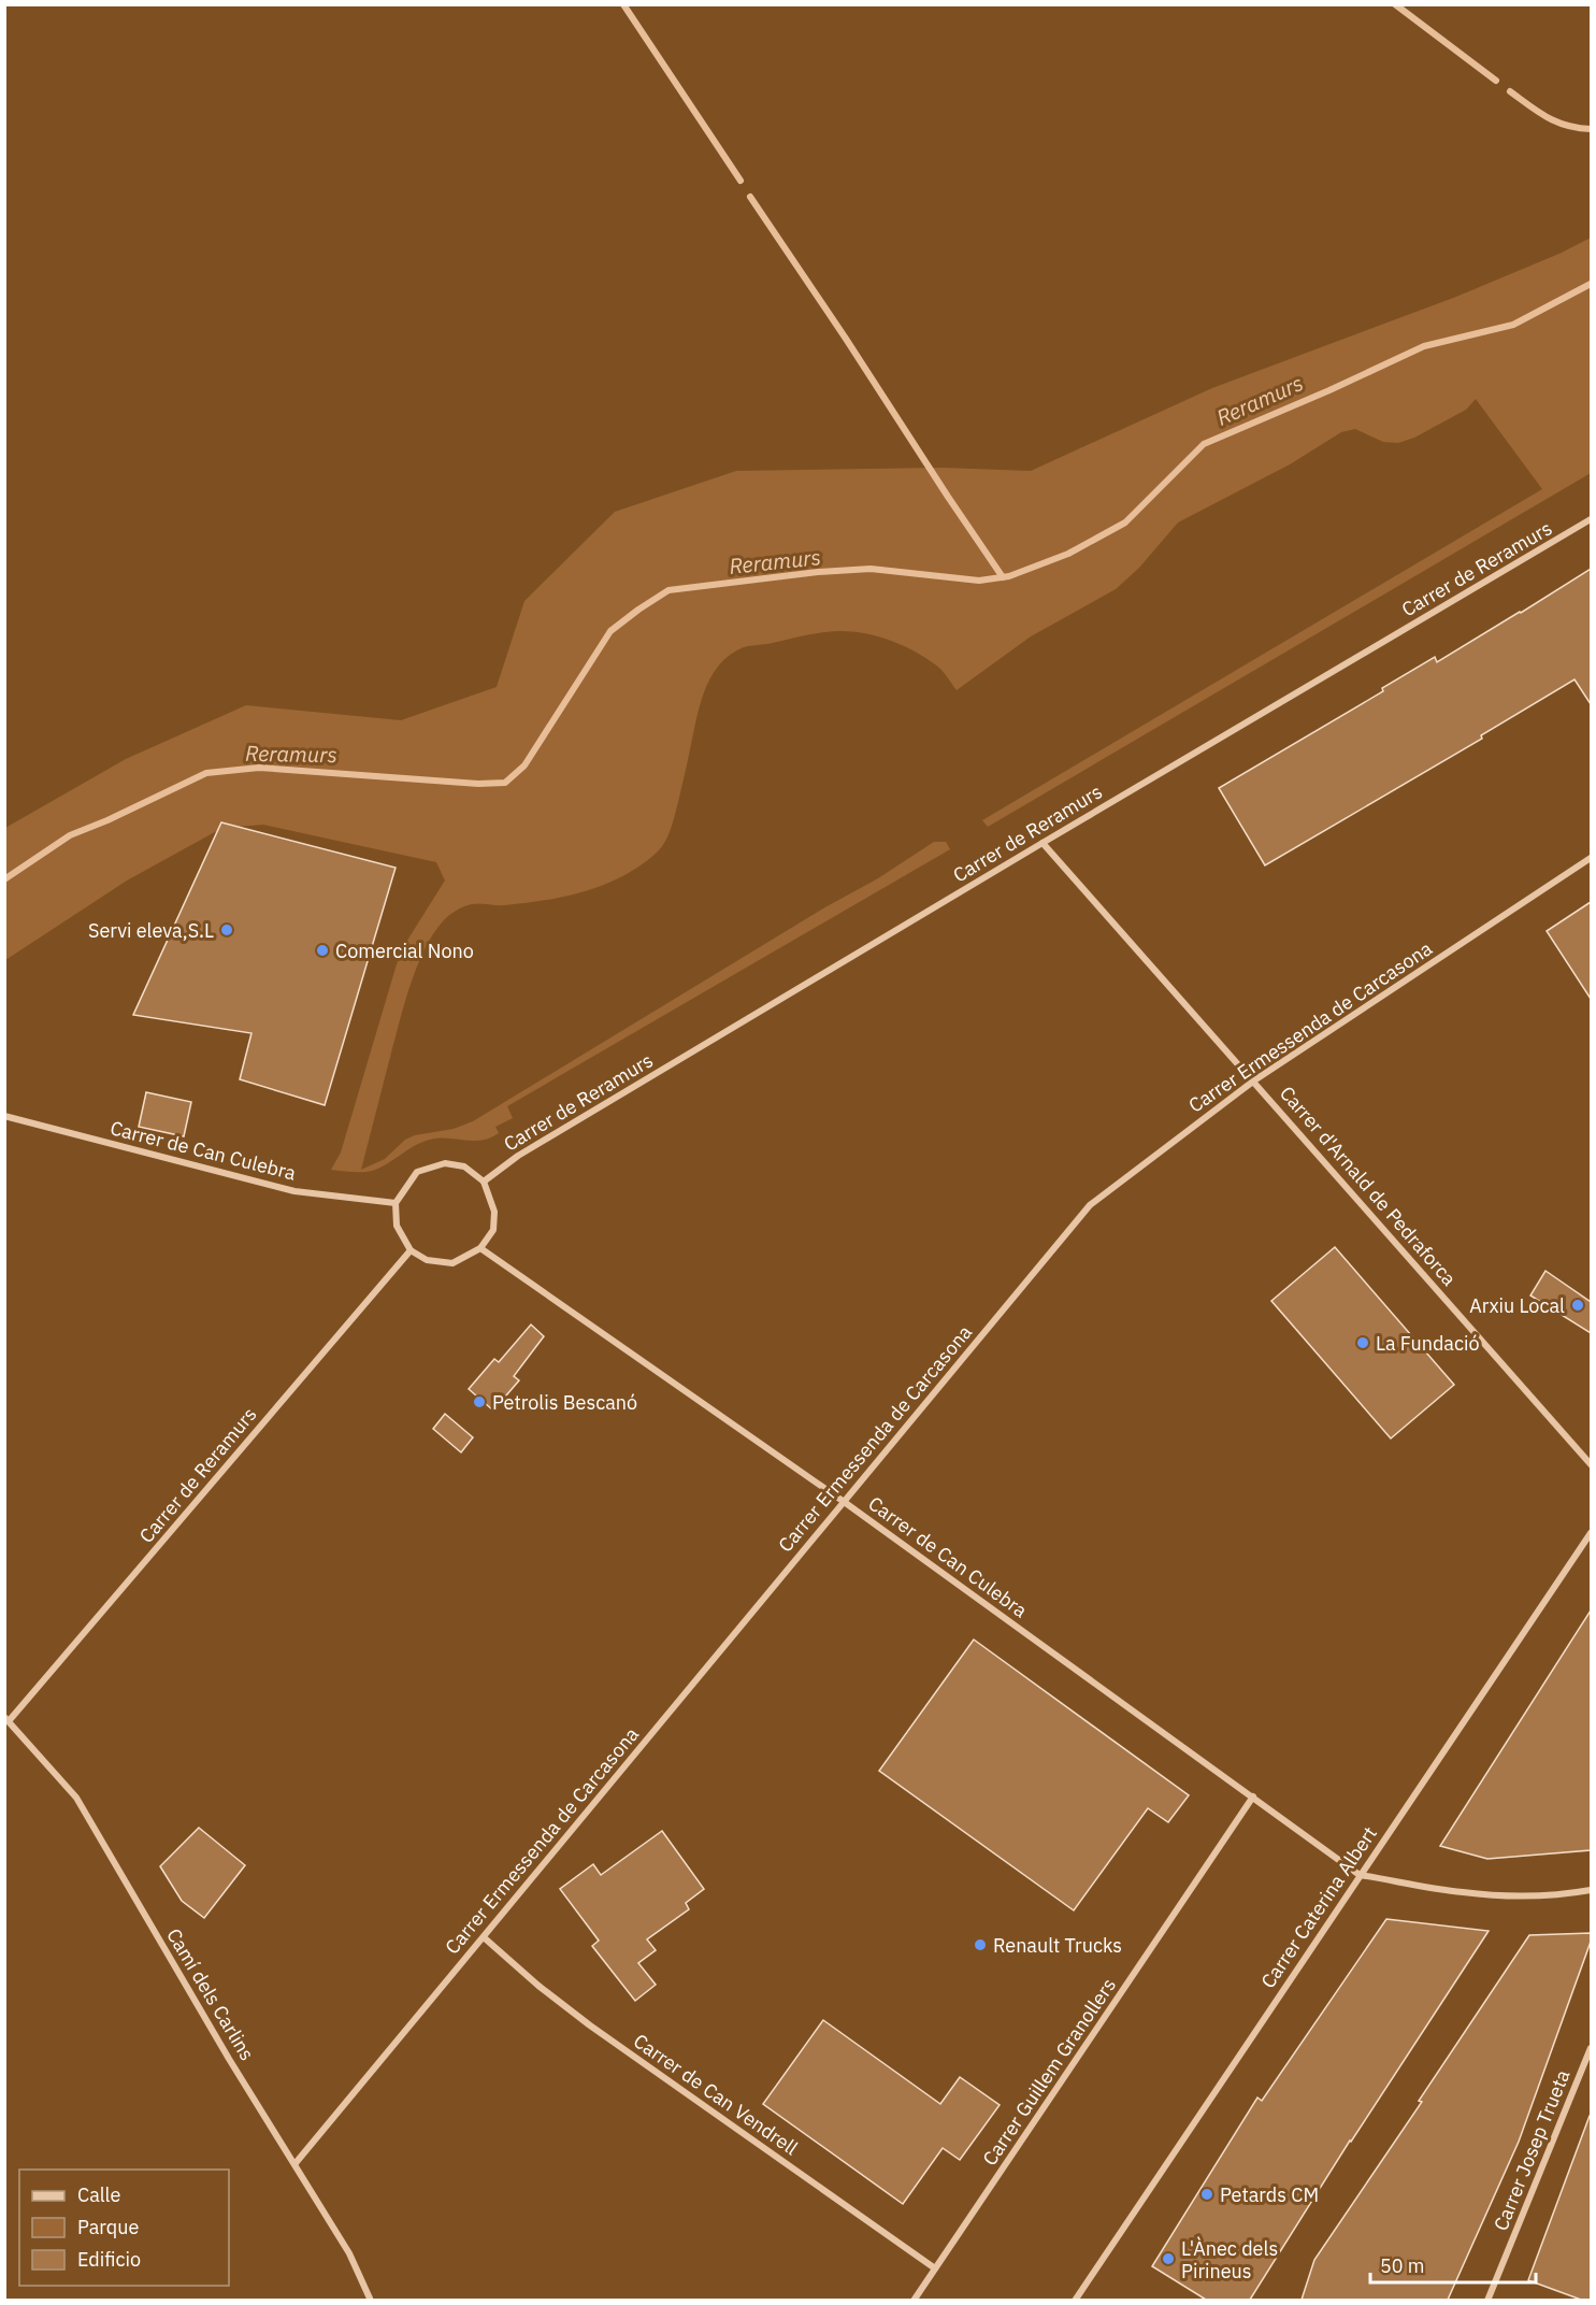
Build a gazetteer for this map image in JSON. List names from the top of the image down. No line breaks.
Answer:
{"streets":{"street":["Carrer de Reramurs","Carrer Ermessenda de Carcasona","Carrer de Can Culebra","Carrer d'Arnald de Pedraforca","Carrer Caterina Albert","Camí dels Carlins","Carrer Guillem Granollers","Carrer de Can Vendrell","Carrer Josep Trueta"]},"crossings":[["Carrer de Reramurs","Carrer de Can Culebra"],["Carrer de Reramurs","Carrer d'Arnald de Pedraforca"],["Carrer de Reramurs","Camí dels Carlins"],["Carrer Ermessenda de Carcasona","Carrer de Can Culebra"],["Carrer Ermessenda de Carcasona","Carrer d'Arnald de Pedraforca"],["Carrer Ermessenda de Carcasona","Camí dels Carlins"],["Carrer Ermessenda de Carcasona","Carrer de Can Vendrell"],["Carrer de Can Culebra","Carrer Caterina Albert"],["Carrer de Can Culebra","Carrer Guillem Granollers"],["Carrer Guillem Granollers","Carrer de Can Vendrell"]],"water":["Reramurs"],"places":["Servi eleva,S.L","Comercial Nono","Arxiu Local","La Fundació","Petrolis Bescanó","Renault Trucks","Petards CM","L'Ànec dels Pirineus"],"legend":["Calle","Parque","Edificio"],"scale_bar":"50 m"}
